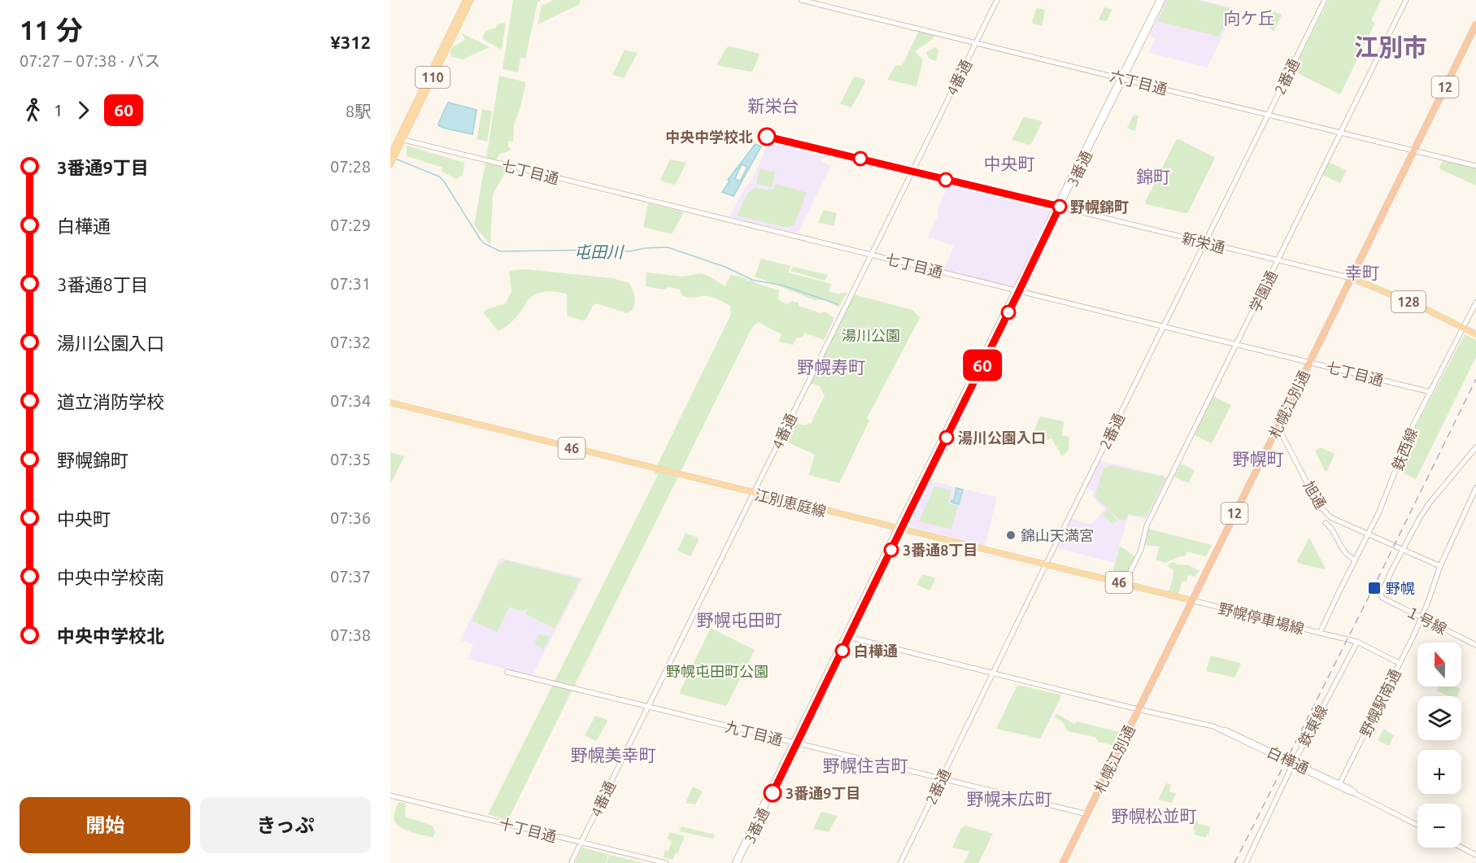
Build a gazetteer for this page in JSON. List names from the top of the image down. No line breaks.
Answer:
{"streets":{"highway":["12","札幌江別通"],"main road":["110","128","46","江別恵庭線"],"street":["2番通","4番通","六丁目通","3番通","七丁目通","新栄通","学園通","鉄西線","旭通","野幌停車場線","１号線","野幌駅南通","鉄東線","九丁目通","白樺通","十丁目通"]},"crossings":[["2番通","六丁目通"],["2番通","七丁目通"],["2番通","新栄通"],["2番通","江別恵庭線"],["2番通","九丁目通"],["2番通","白樺通"],["110","七丁目通"],["4番通","六丁目通"],["4番通","七丁目通"],["4番通","江別恵庭線"],["4番通","九丁目通"],["4番通","十丁目通"],["六丁目通","3番通"],["六丁目通","学園通"],["六丁目通","札幌江別通"],["3番通","七丁目通"],["3番通","新栄通"],["3番通","江別恵庭線"],["3番通","九丁目通"],["3番通","白樺通"],["七丁目通","学園通"],["七丁目通","札幌江別通"],["七丁目通","鉄西線"],["新栄通","学園通"],["新栄通","128"],["新栄通","札幌江別通"],["学園通","江別恵庭線"],["128","札幌江別通"],["128","鉄西線"],["札幌江別通","旭通"],["札幌江別通","江別恵庭線"],["札幌江別通","野幌停車場線"],["札幌江別通","九丁目通"],["札幌江別通","白樺通"],["鉄西線","旭通"],["鉄西線","野幌停車場線"],["旭通","１号線"],["旭通","野幌駅南通"],["江別恵庭線","野幌停車場線"],["１号線","野幌駅南通"],["野幌駅南通","白樺通"],["鉄東線","白樺通"]],"districts":["向ケ丘","江別市","新栄台","中央町","錦町","幸町","野幌寿町","野幌町","野幌屯田町","野幌美幸町","野幌住吉町","野幌末広町","野幌松並町"],"water":["屯田川"],"parks":["湯川公園","野幌屯田町公園"],"places":{"other":["中央中学校北","野幌錦町","湯川公園入口","錦山天満宮","3番通8丁目","白樺通","3番通9丁目"],"transit":["野幌"]},"lines":["bus line 60"],"north":"top","page":{"heading":["11 分","07:27 – 07:38 · バス","¥312"],"on_map":"60","legs":["1","60","8駅"],"list":[{"name":"3番通9丁目","value":"07:28"},{"name":"白樺通","value":"07:29"},{"name":"3番通8丁目","value":"07:31"},{"name":"湯川公園入口","value":"07:32"},{"name":"道立消防学校","value":"07:34"},{"name":"野幌錦町","value":"07:35"},{"name":"中央町","value":"07:36"},{"name":"中央中学校南","value":"07:37"},{"name":"中央中学校北","value":"07:38"}],"map_buttons":["+","−"],"buttons":["開始","きっぷ"]}}
